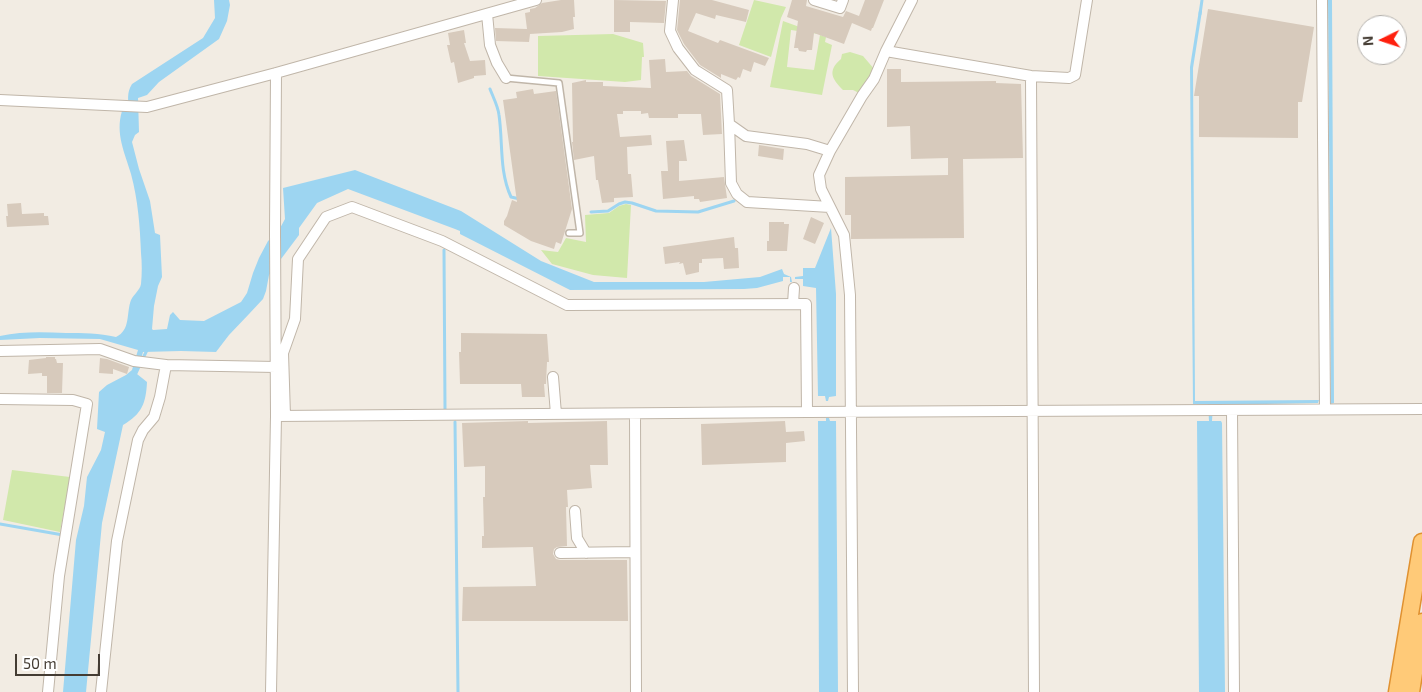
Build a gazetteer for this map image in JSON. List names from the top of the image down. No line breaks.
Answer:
{"scale_bar":"50 m","north":"left"}
